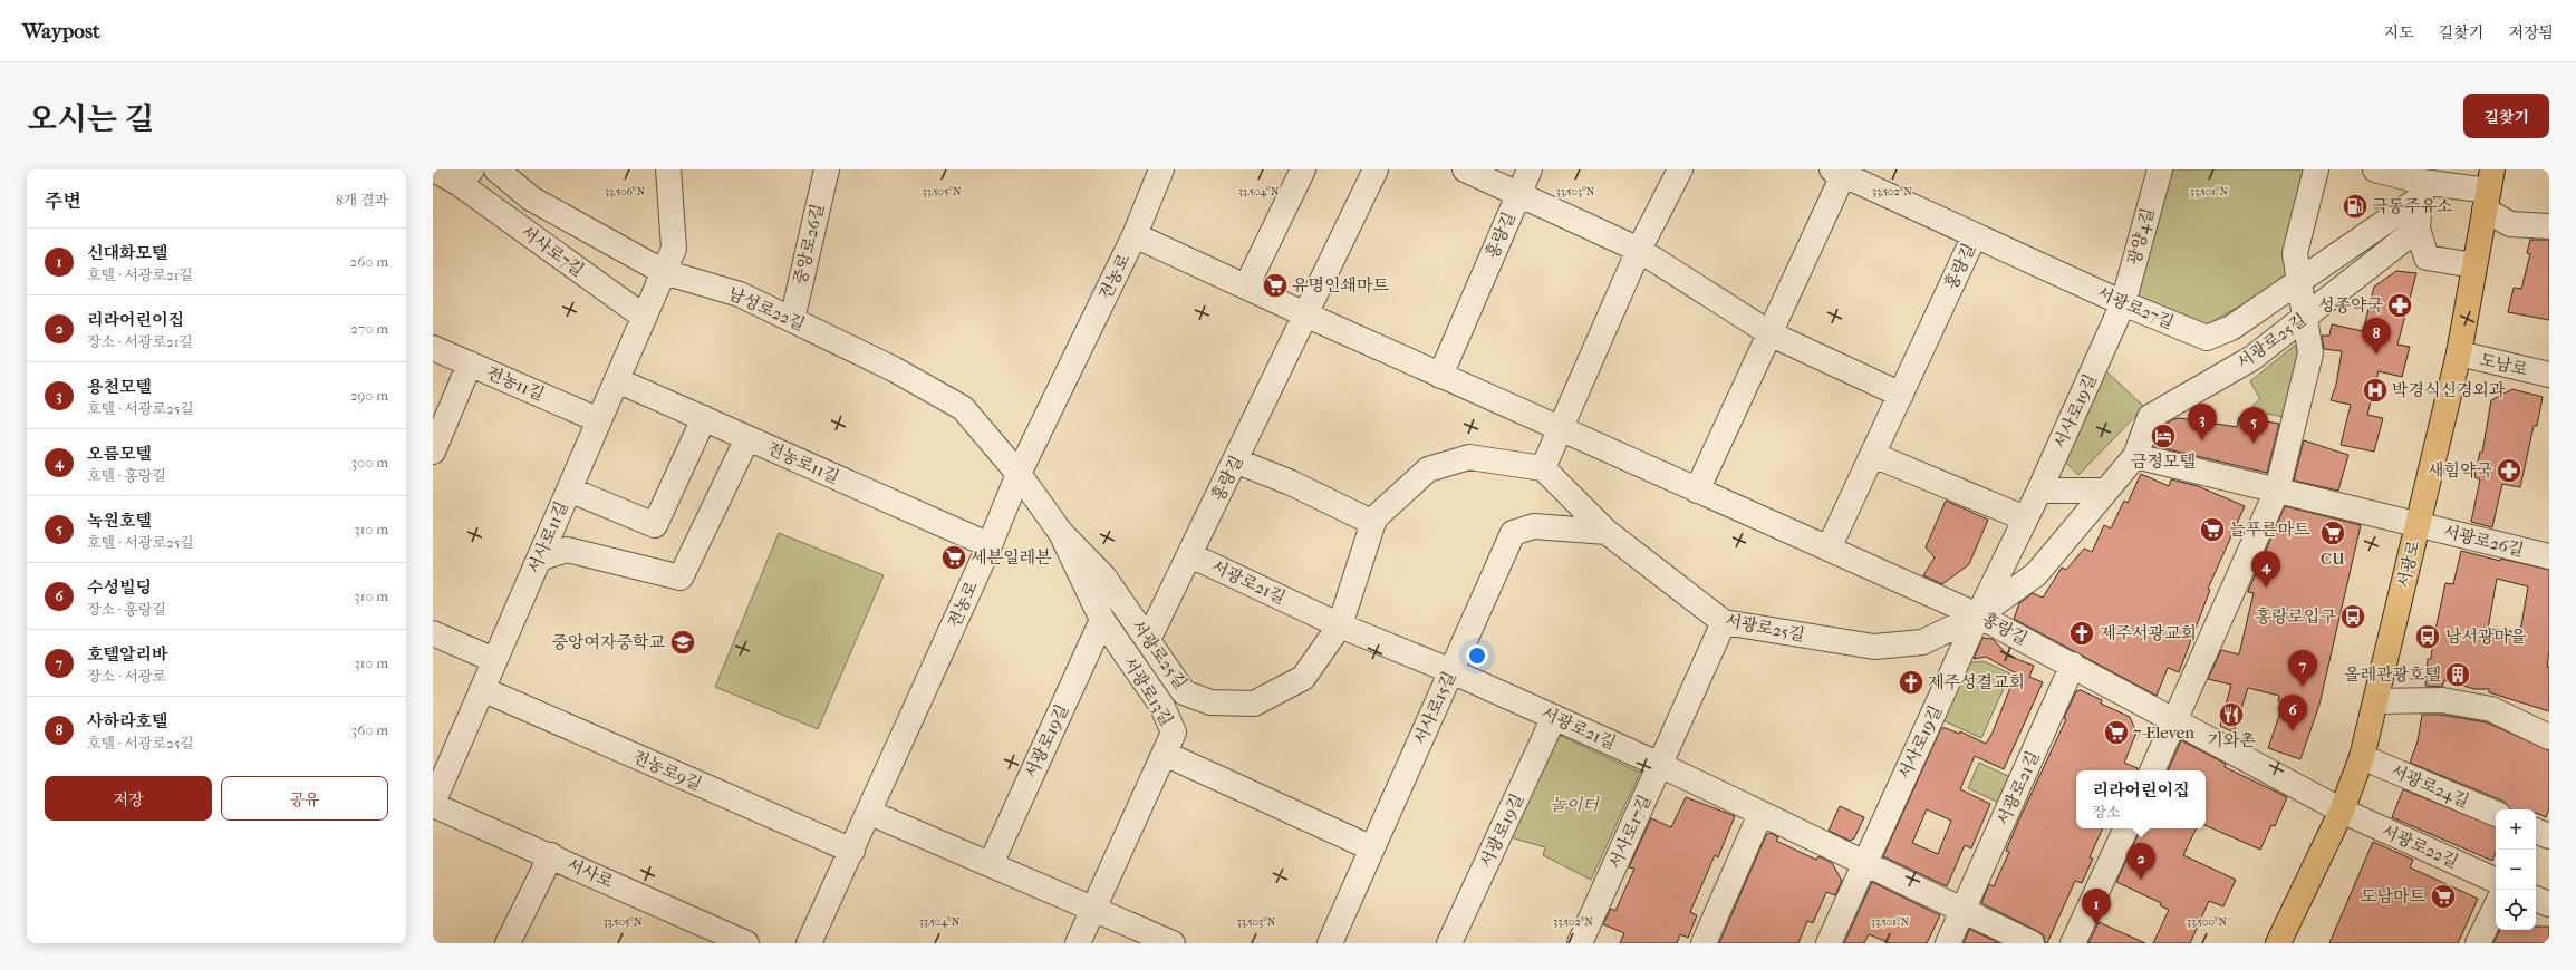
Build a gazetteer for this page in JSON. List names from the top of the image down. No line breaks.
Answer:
{"streets":{"main road":["서광로"],"street":["홍랑길","광양4길","중앙로26길","서사로7길","전농로","서광로27길","남성로22길","서광로25길","도남로","전농11길","서사로19길","전농로11길","서사로11길","서광로26길","서광로21길","서광로13길","서사로15길","서광로19길","전농로9길","서광로24길","서사로17길","서광로22길","서사로"]},"crossings":[["홍랑길","전농로"],["홍랑길","서광로27길"],["홍랑길","서광로25길"],["홍랑길","서사로19길"],["홍랑길","서광로"],["홍랑길","서광로21길"],["홍랑길","서광로22길"],["광양4길","서광로27길"],["광양4길","서사로19길"],["중앙로26길","남성로22길"],["서사로7길","서사로11길"],["전농로","남성로22길"],["전농로","전농로11길"],["전농로","서광로13길"],["전농로","전농로9길"],["서광로27길","서광로25길"],["서광로27길","서사로19길"],["남성로22길","서사로11길"],["남성로22길","서광로13길"],["서광로25길","서사로19길"],["서광로25길","서광로21길"],["서광로25길","서광로13길"],["서광로25길","서사로15길"],["서광로25길","서사로17길"],["도남로","서광로"],["전농11길","서사로11길"],["서사로19길","서광로21길"],["전농로11길","서사로11길"],["서사로11길","전농로9길"],["서사로11길","서사로"],["서광로26길","서광로"],["서광로","서광로24길"],["서광로","서광로22길"],["서광로21길","서사로15길"],["서광로21길","서광로19길"],["서광로21길","서사로17길"],["서광로13길","서광로19길"]],"parks":["놀이터"],"places":{"fuel station":["극동주유소"],"supermarket":["유명인쇄마트","늘푸른마트","CU","세븐일레븐","7-Eleven","도남마트"],"pharmacy":["성종약국","새힘약국"],"hospital":["박경식신경외과"],"hotel":["금정모텔"],"bus stop":["홍랑로입구","남서광마을"],"church":["제주서광교회","제주성결교회"],"school or university":["중앙여자중학교"],"building":["올레관광호텔"],"restaurant":["기와촌"]},"page":{"header":"Waypost","nav":["지도","길찾기","저장됨"],"title":"오시는 길","buttons":["길찾기",["저장","공유"]],"heading":["주변","8개 결과"],"list":[{"mark":"1","name":"신대화모텔","note":"호텔 · 서광로21길","value":"260 m"},{"mark":"2","name":"리라어린이집","note":"장소 · 서광로21길","value":"270 m"},{"mark":"3","name":"용천모텔","note":"호텔 · 서광로25길","value":"290 m"},{"mark":"4","name":"오름모텔","note":"호텔 · 홍랑길","value":"300 m"},{"mark":"5","name":"녹원호텔","note":"호텔 · 서광로25길","value":"310 m"},{"mark":"6","name":"수성빌딩","note":"장소 · 홍랑길","value":"310 m"},{"mark":"7","name":"호텔알리바","note":"장소 · 서광로","value":"310 m"},{"mark":"8","name":"사하라호텔","note":"호텔 · 서광로25길","value":"360 m"}],"pins":["8","3","5","4","7","6","2","1"],"popup":["리라어린이집","장소"],"map_buttons":["+","−"]},"coordinates":["33.506°N","33.501°N","33.505°N","33.504°N","33.503°N","33.502°N","33.500°N"]}
